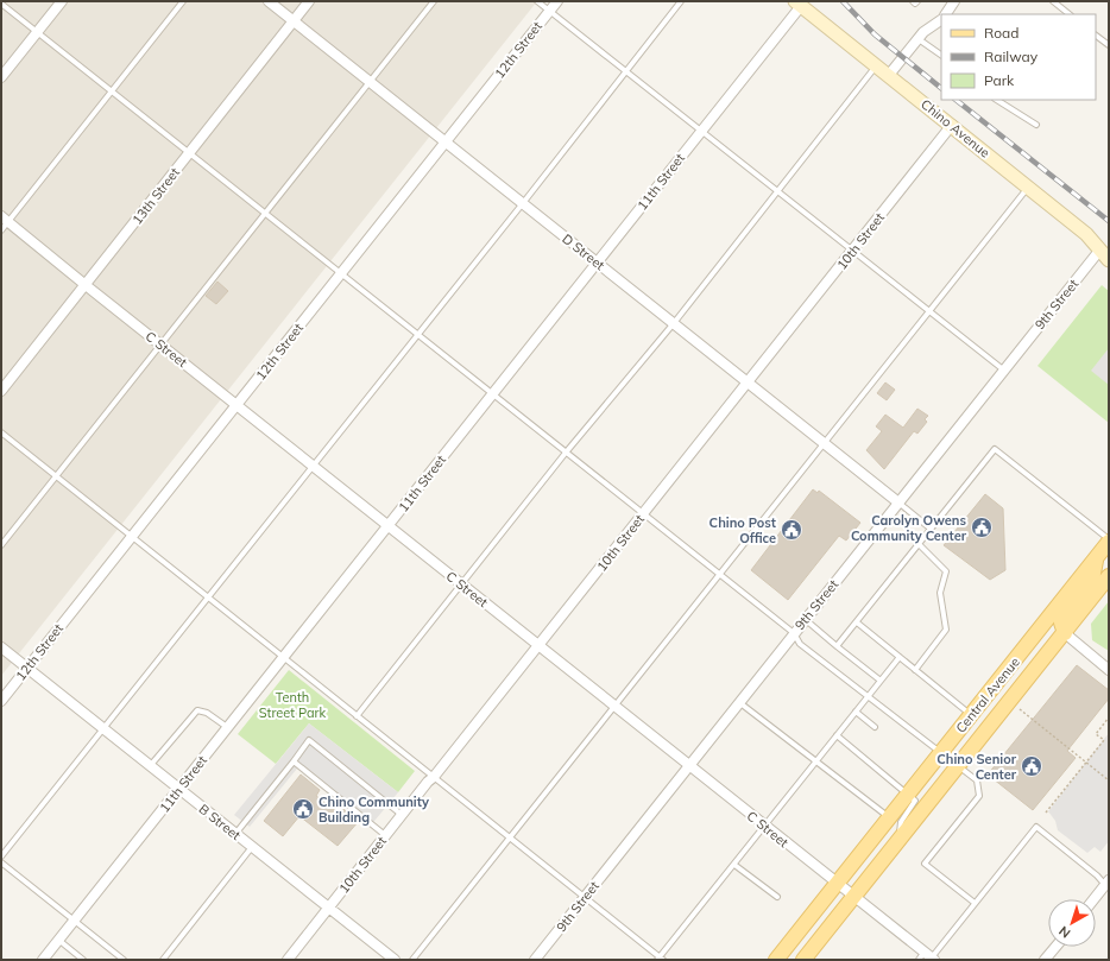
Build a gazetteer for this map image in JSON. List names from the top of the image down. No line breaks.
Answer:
{"streets":{"main road":["Chino Avenue","Central Avenue"],"street":["12th Street","11th Street","13th Street","10th Street","D Street","9th Street","C Street","B Street"]},"crossings":[["12th Street","D Street"],["12th Street","C Street"],["12th Street","B Street"],["Chino Avenue","11th Street"],["Chino Avenue","10th Street"],["Chino Avenue","9th Street"],["11th Street","D Street"],["11th Street","C Street"],["11th Street","B Street"],["13th Street","D Street"],["13th Street","C Street"],["10th Street","D Street"],["10th Street","C Street"],["10th Street","B Street"],["D Street","9th Street"],["9th Street","C Street"],["C Street","Central Avenue"]],"parks":["Tenth Street Park"],"places":{"public building":["Carolyn Owens Community Center","Chino Post Office","Chino Senior Center","Chino Community Building"]},"legend":["Road","Railway","Park"],"north":"bottom left"}
